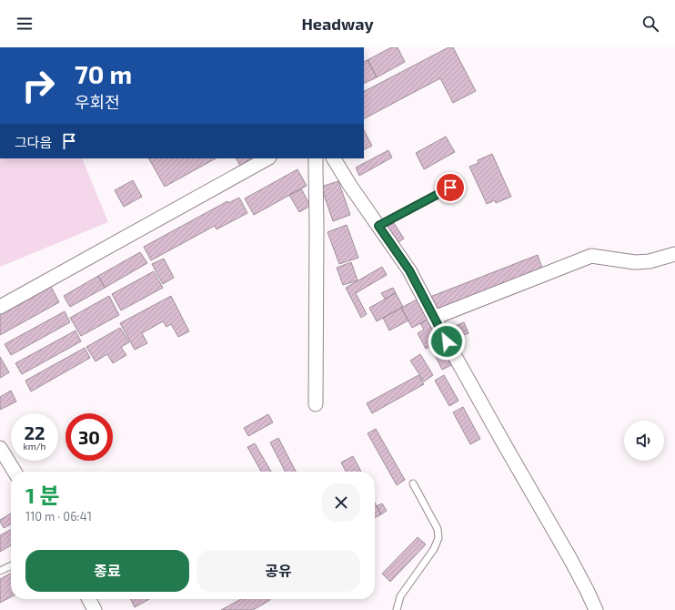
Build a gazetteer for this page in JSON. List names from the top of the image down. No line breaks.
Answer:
{"page":{"header":"Headway","turn":["70 m","우회전"],"then":"그다음","speed":"22 km/h","limit":"30","heading":["1 분","110 m · 06:41"],"buttons":["종료","공유"]}}
